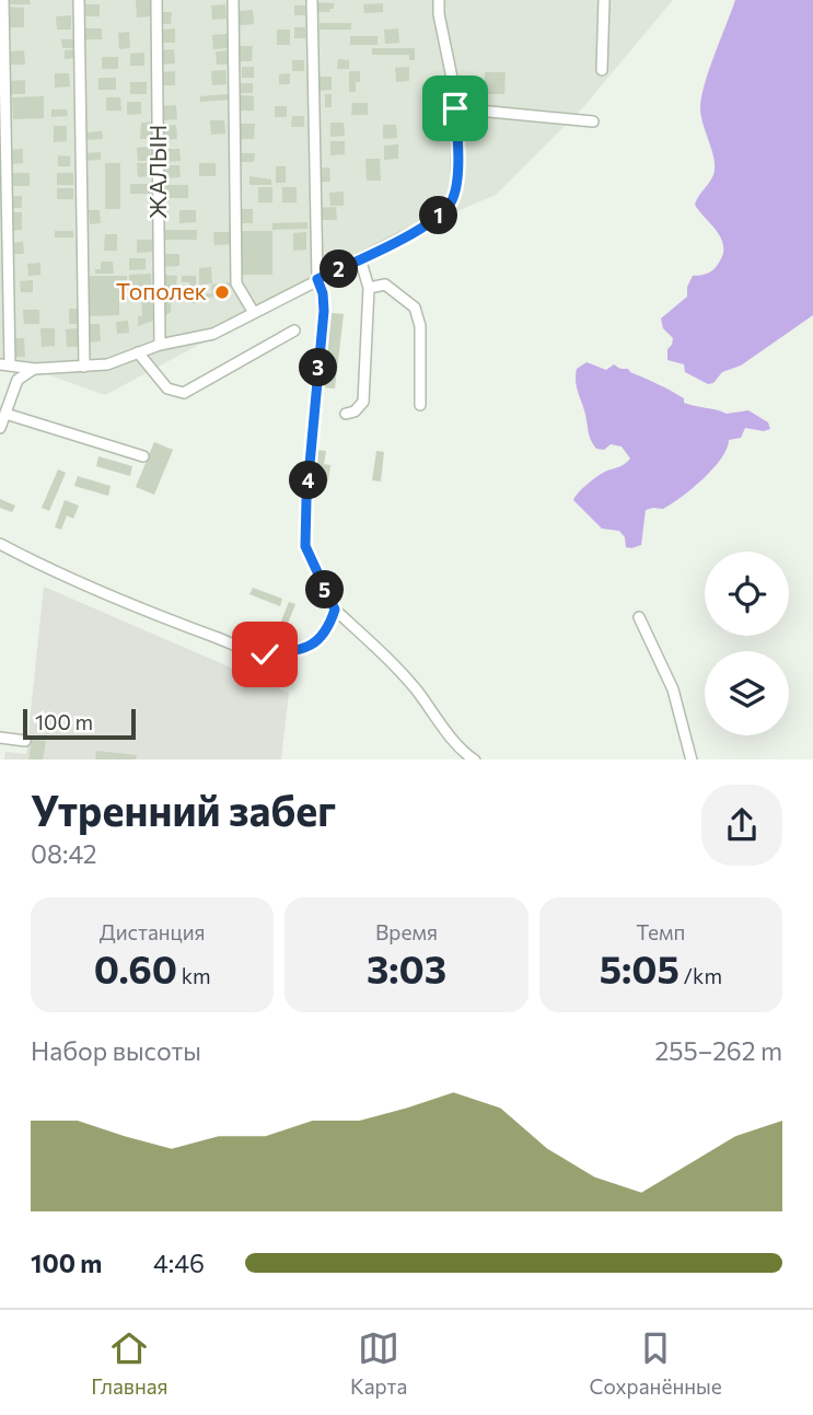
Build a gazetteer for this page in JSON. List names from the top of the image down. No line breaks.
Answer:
{"streets":{"street":["ЖАЛЫН"]},"places":["Тополек"],"scale_bar":"100 m","page":{"pins":["1","2","3","4","5"],"scale":"100 m","heading":["Утренний забег","08:42"],"stats":[["Дистанция","0.60 km"],["Время","3:03"],["Темп","5:05 /km"]],"chart":["Набор высоты","255–262 m"],"list":[{"name":"100 m","note":"4:46"}],"tabs":["Главная","Карта","Сохранённые"]}}
